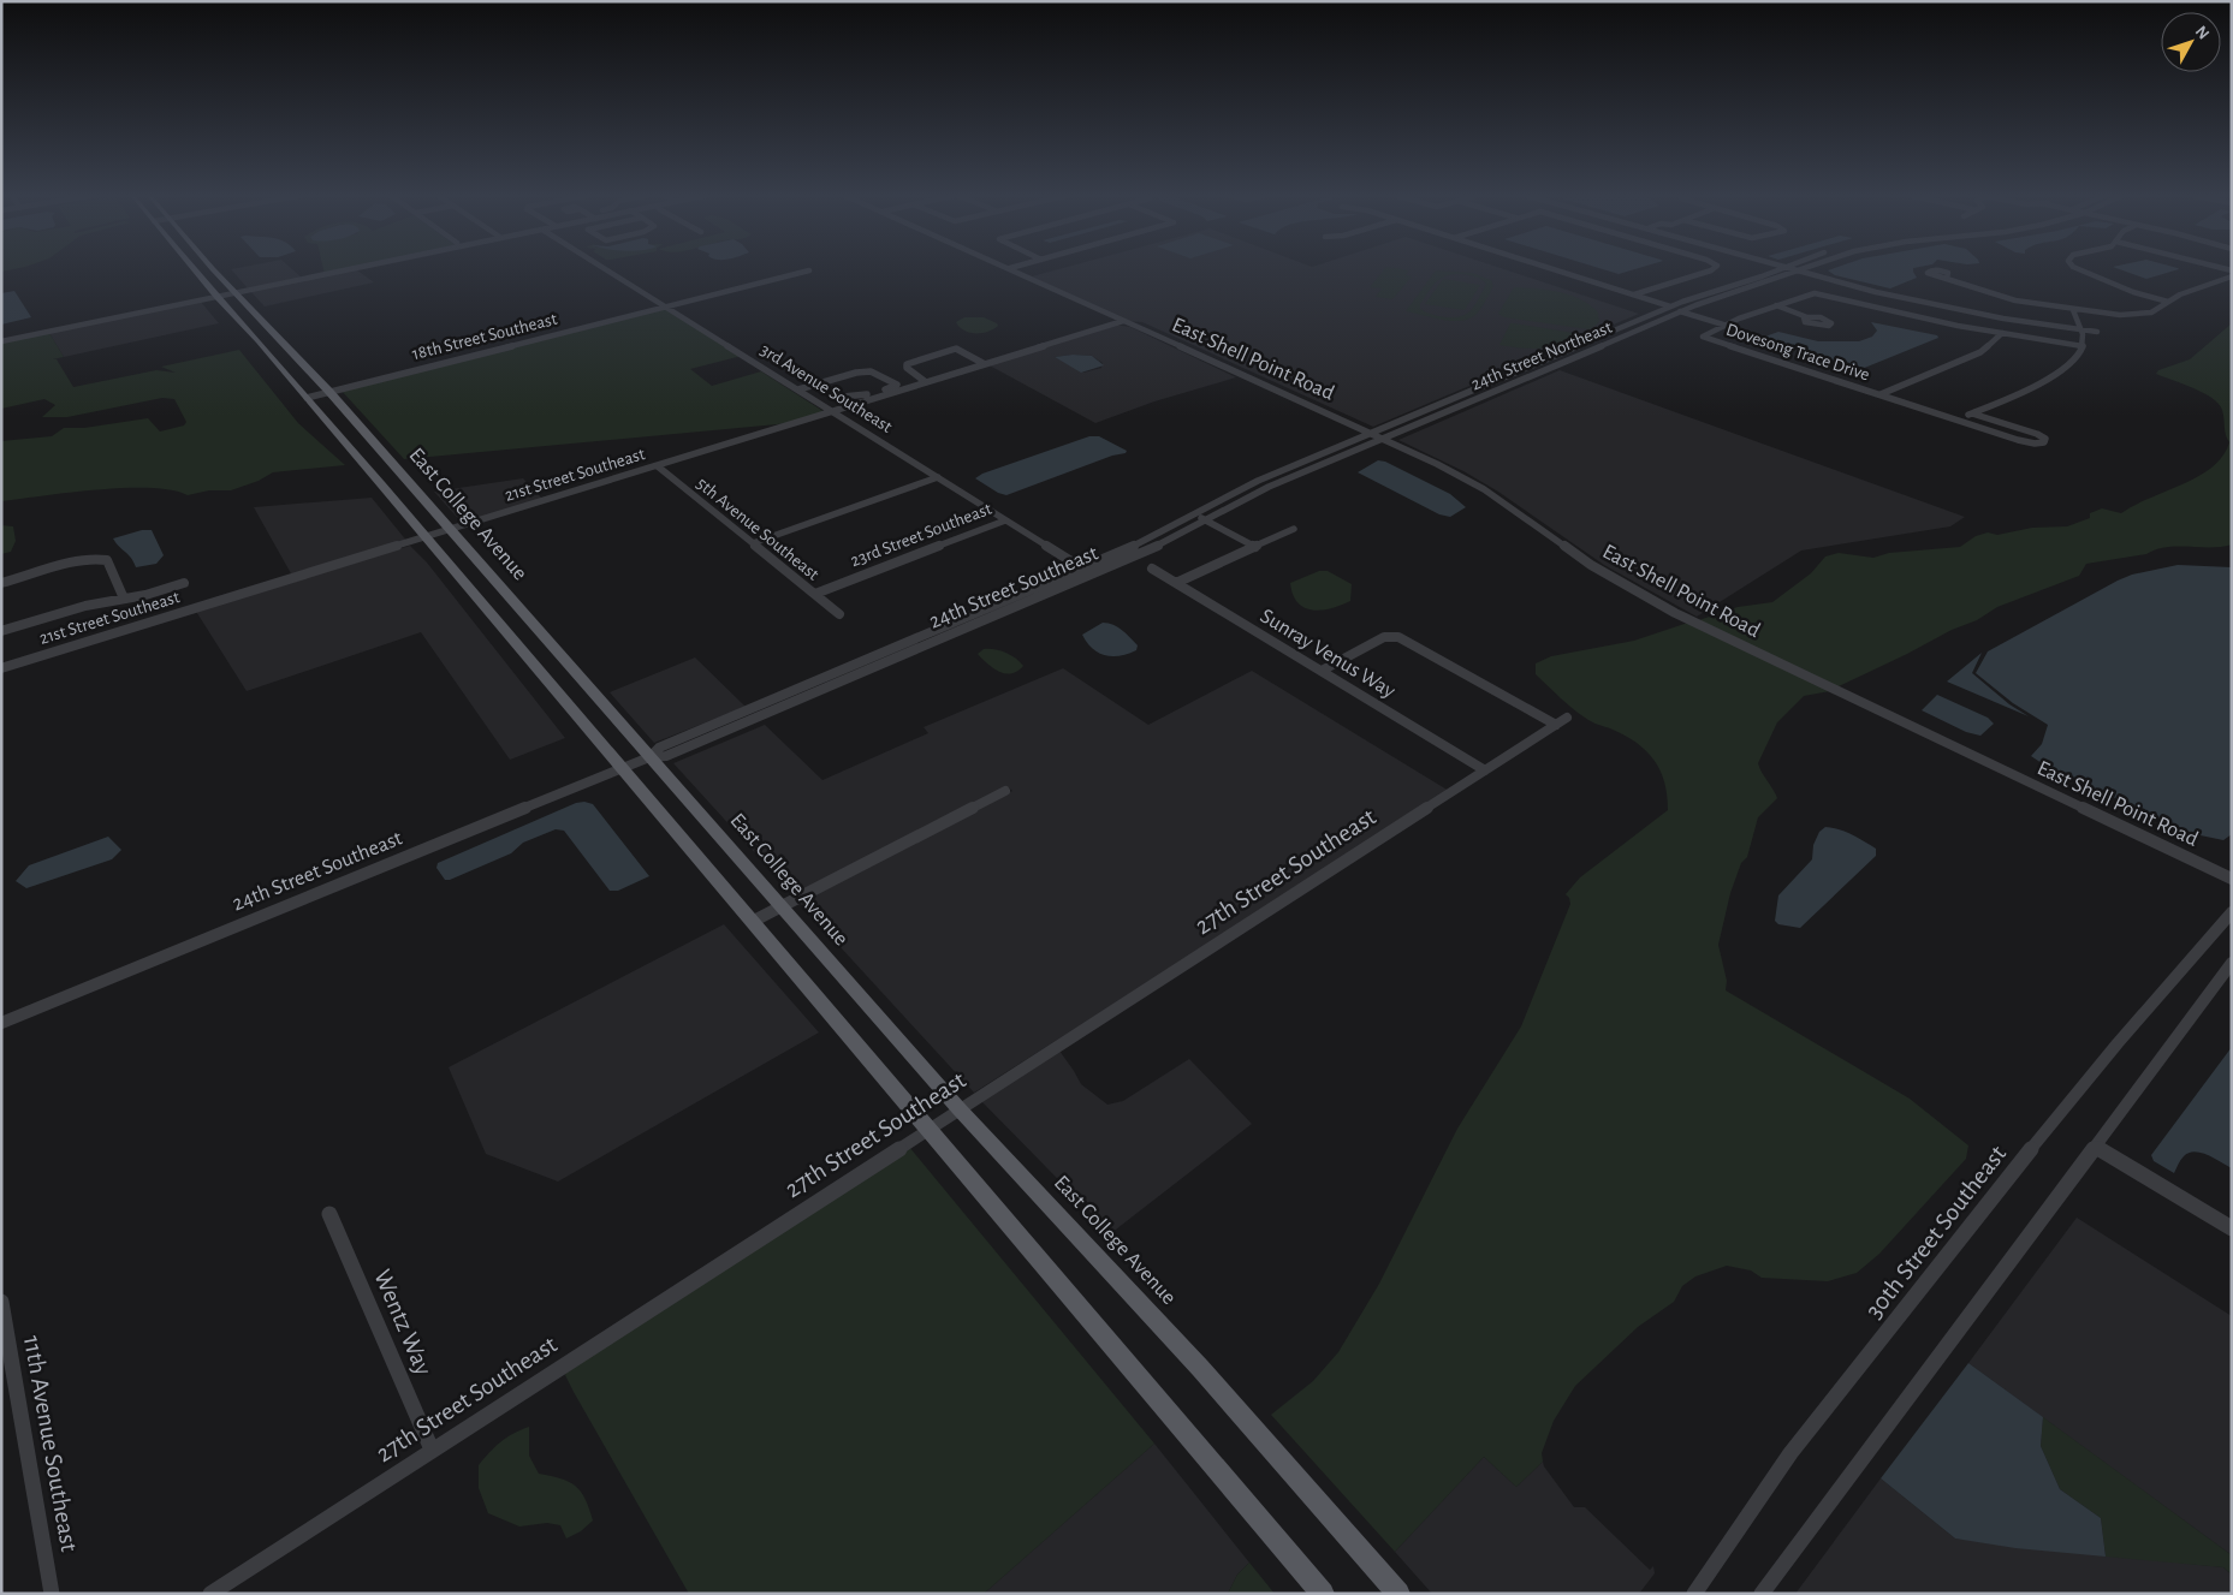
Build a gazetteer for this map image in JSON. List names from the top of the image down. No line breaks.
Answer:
{"streets":{"main road":["East College Avenue"],"street":["18th Street Southeast","Dovesong Trace Drive","24th Street Northeast","East Shell Point Road","3rd Avenue Southeast","21st Street Southeast","5th Avenue Southeast","23rd Street Southeast","24th Street Southeast","Sunray Venus Way","27th Street Southeast","30th Street Southeast","Wentz Way","11th Avenue Southeast"]},"crossings":[["18th Street Southeast","3rd Avenue Southeast"],["18th Street Southeast","East College Avenue"],["24th Street Northeast","East Shell Point Road"],["24th Street Northeast","24th Street Southeast"],["East Shell Point Road","21st Street Southeast"],["East Shell Point Road","24th Street Southeast"],["3rd Avenue Southeast","21st Street Southeast"],["3rd Avenue Southeast","23rd Street Southeast"],["3rd Avenue Southeast","24th Street Southeast"],["21st Street Southeast","East College Avenue"],["21st Street Southeast","5th Avenue Southeast"],["East College Avenue","24th Street Southeast"],["East College Avenue","27th Street Southeast"],["5th Avenue Southeast","23rd Street Southeast"],["Sunray Venus Way","27th Street Southeast"],["27th Street Southeast","Wentz Way"]],"north":"top right"}
